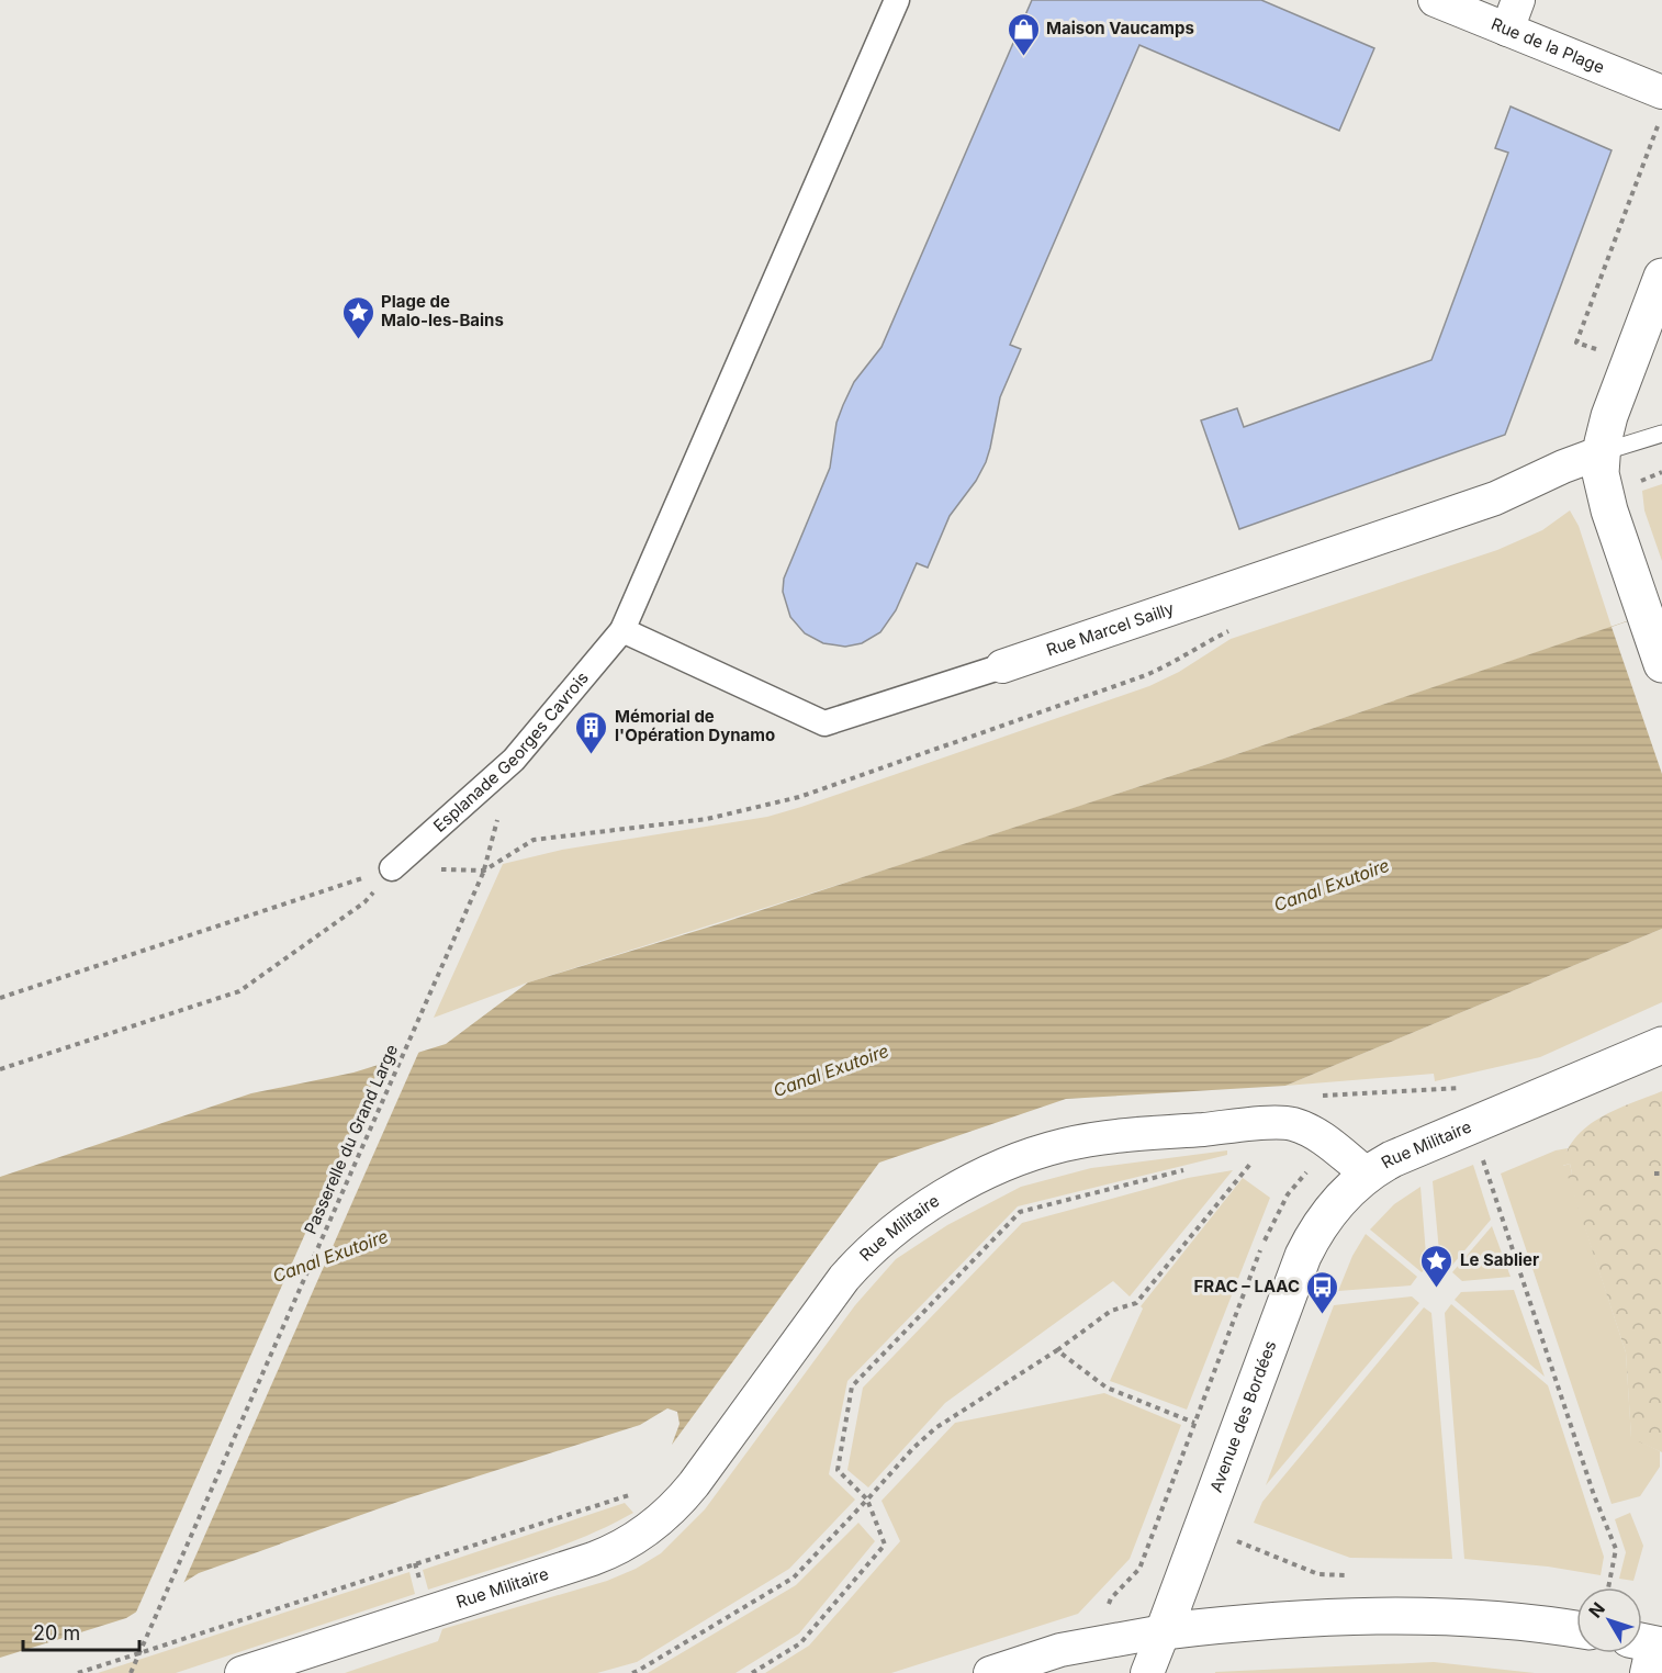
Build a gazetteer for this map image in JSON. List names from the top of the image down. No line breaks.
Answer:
{"streets":{"street":["Rue de la Plage","Rue Marcel Sailly","Esplanade Georges Cavrois","Rue Militaire","Avenue des Bordées"],"path":["Passerelle du Grand Large"]},"crossings":[["Rue Marcel Sailly","Esplanade Georges Cavrois"],["Rue Militaire","Avenue des Bordées"]],"water":["Canal Exutoire"],"places":{"shop":["Maison Vaucamps"],"place":["Plage de Malo-les-Bains","Le Sablier"],"building":["Mémorial de l'Opération Dynamo"],"bus stop":["FRAC – LAAC"]},"scale_bar":"20 m","north":"top left"}
